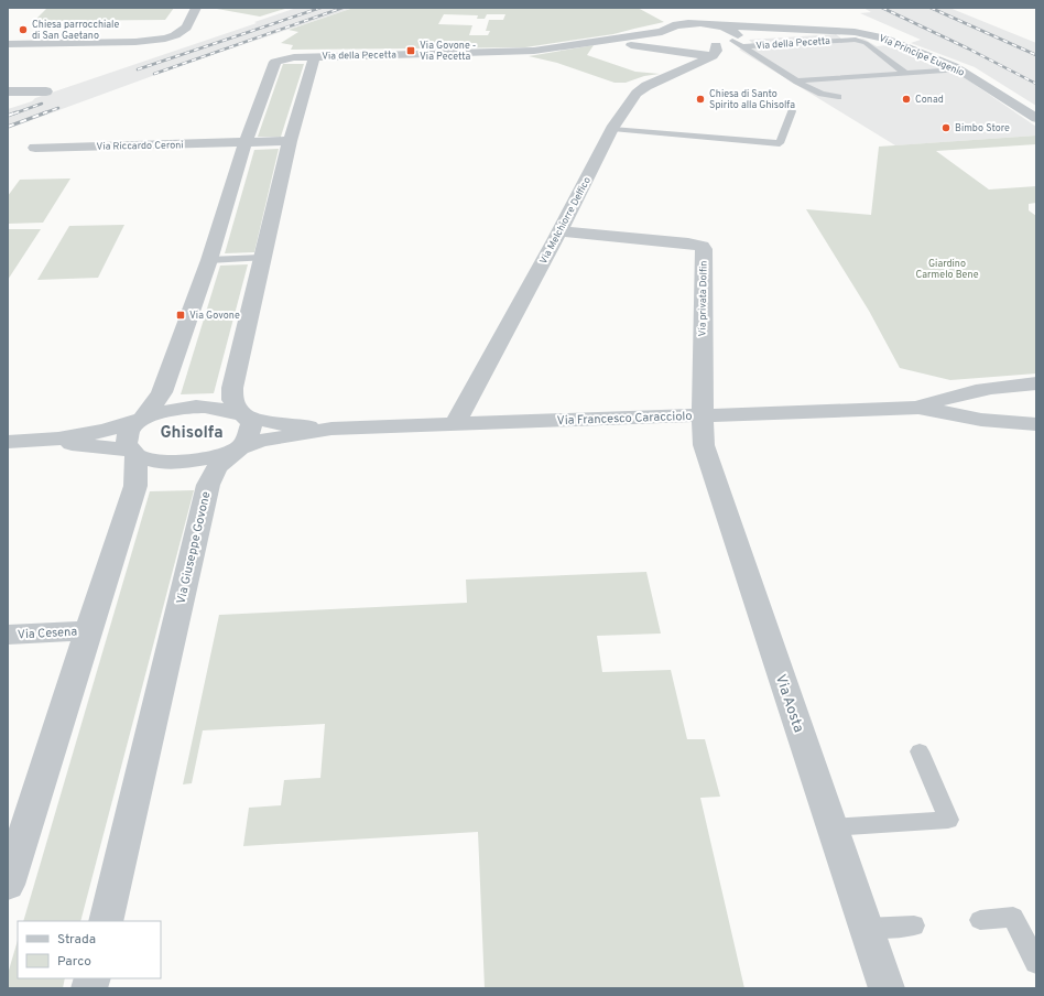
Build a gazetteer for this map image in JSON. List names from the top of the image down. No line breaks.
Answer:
{"streets":{"street":["Via della Pecetta","Via Principe Eugenio","Via Riccardo Ceroni","Via Melchiorre Delfico","Via privata Dolfin","Via Francesco Caracciolo","Via Giuseppe Govone","Via Cesena","Via Aosta"]},"crossings":[["Via della Pecetta","Via Principe Eugenio"],["Via della Pecetta","Via Riccardo Ceroni"],["Via della Pecetta","Via Melchiorre Delfico"],["Via della Pecetta","Via Giuseppe Govone"],["Via Melchiorre Delfico","Via privata Dolfin"],["Via Melchiorre Delfico","Via Francesco Caracciolo"],["Via privata Dolfin","Via Francesco Caracciolo"],["Via privata Dolfin","Via Aosta"],["Via Francesco Caracciolo","Via Giuseppe Govone"],["Via Francesco Caracciolo","Via Aosta"]],"districts":["Ghisolfa"],"parks":["Giardino Carmelo Bene"],"places":{"other":["Chiesa parrocchiale di San Gaetano","Chiesa di Santo Spirito alla Ghisolfa","Conad","Bimbo Store"],"transit":["Via Govone - Via Pecetta","Via Govone"]},"legend":["Strada","Parco"]}
